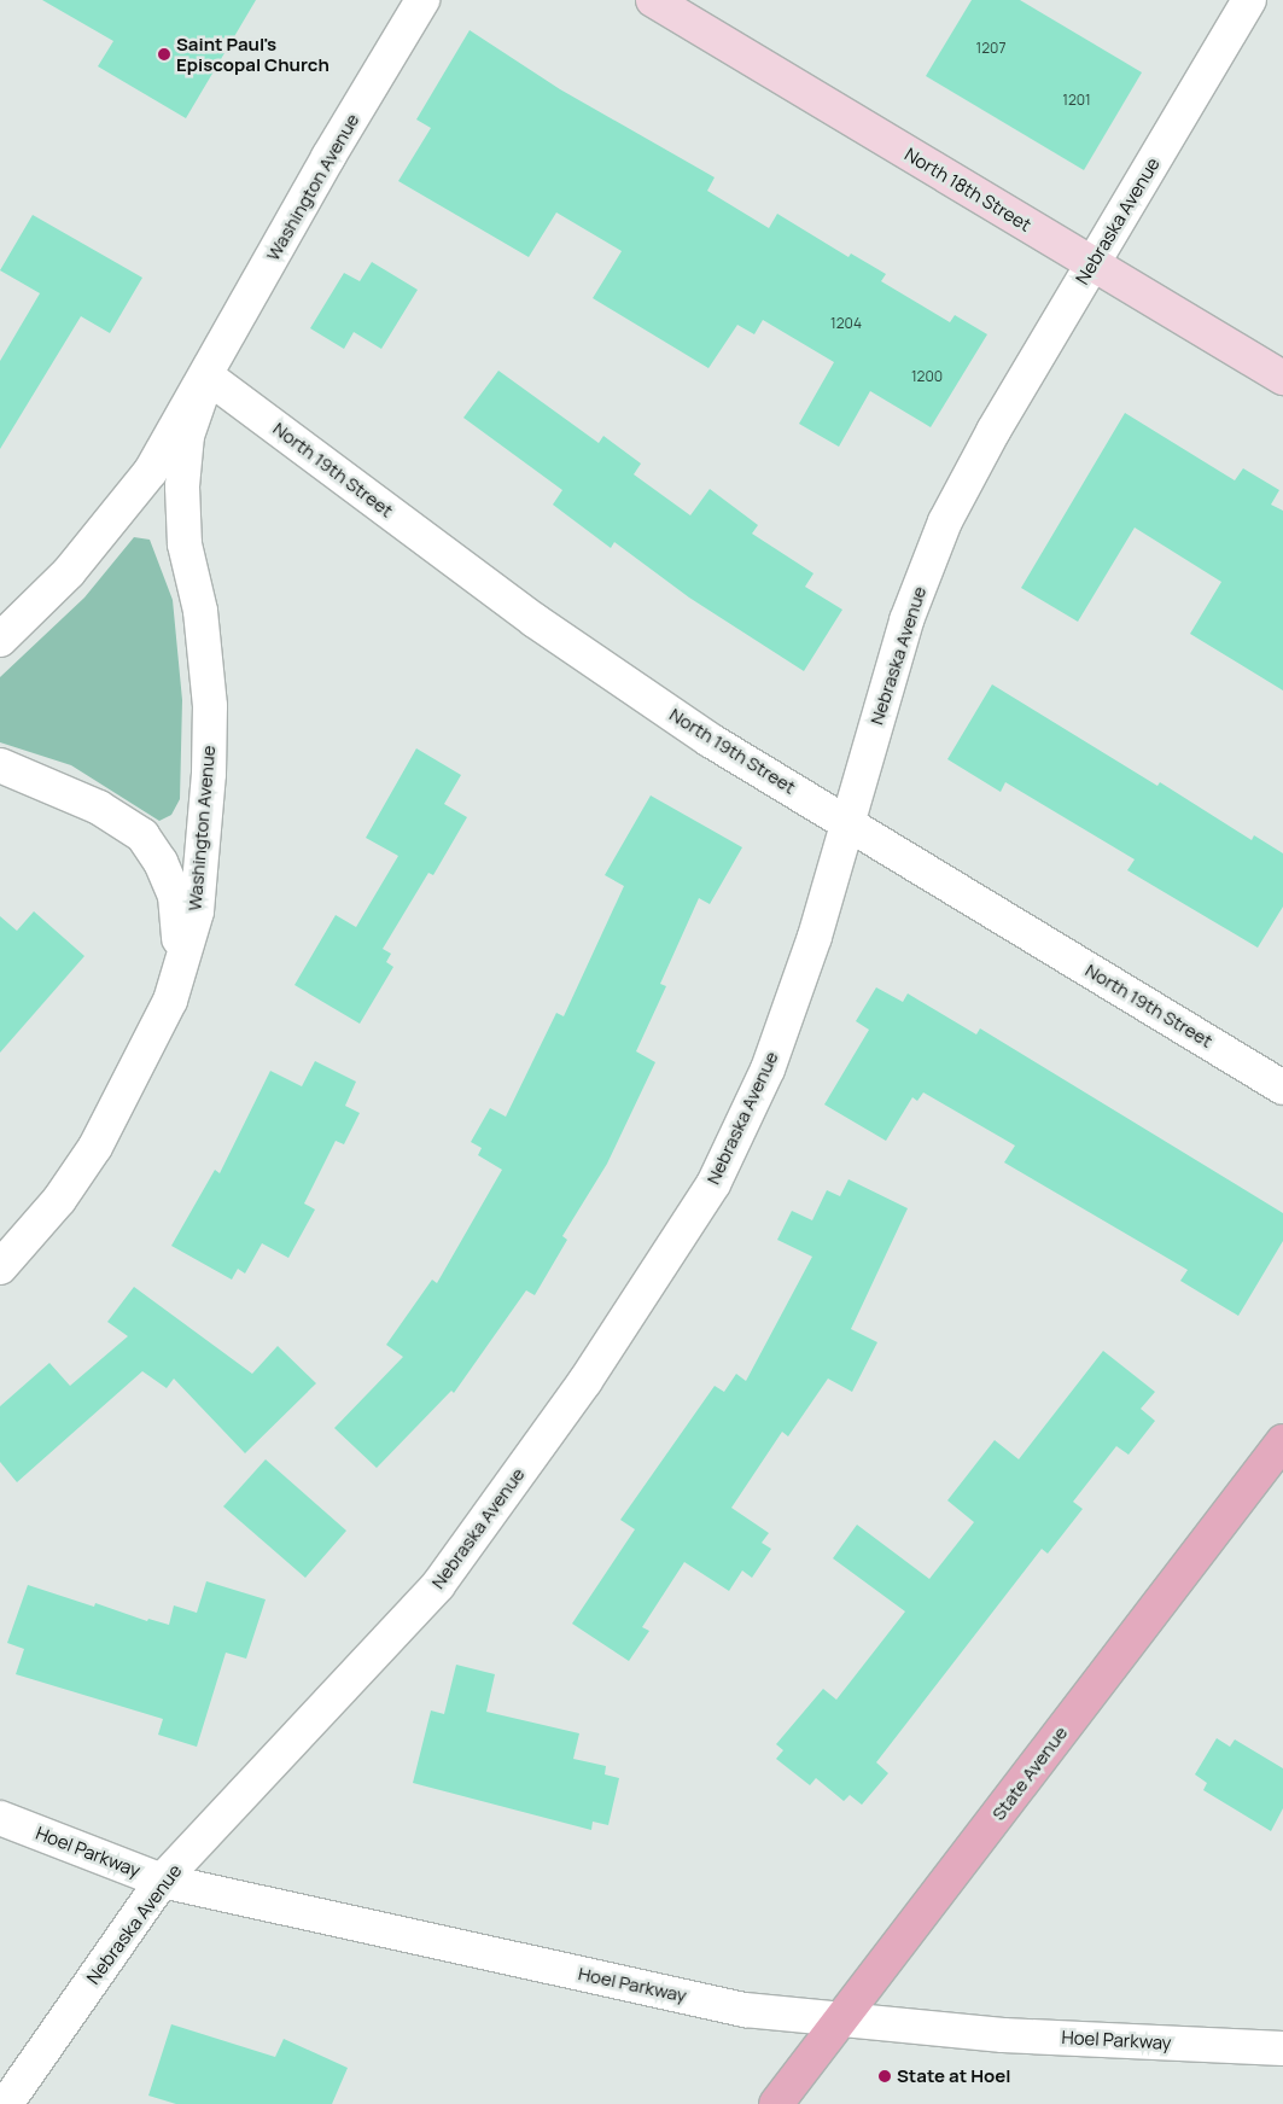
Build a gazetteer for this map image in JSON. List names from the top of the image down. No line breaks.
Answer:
{"streets":{"main road":["North 18th Street","State Avenue"],"street":["Washington Avenue","Nebraska Avenue","North 19th Street","Hoel Parkway"]},"crossings":[["Washington Avenue","North 19th Street"],["North 18th Street","Nebraska Avenue"],["Nebraska Avenue","North 19th Street"],["Nebraska Avenue","Hoel Parkway"],["State Avenue","Hoel Parkway"]],"places":["Saint Paul's Episcopal Church","State at Hoel"],"house_numbers":["1207","1201","1204","1200"]}
